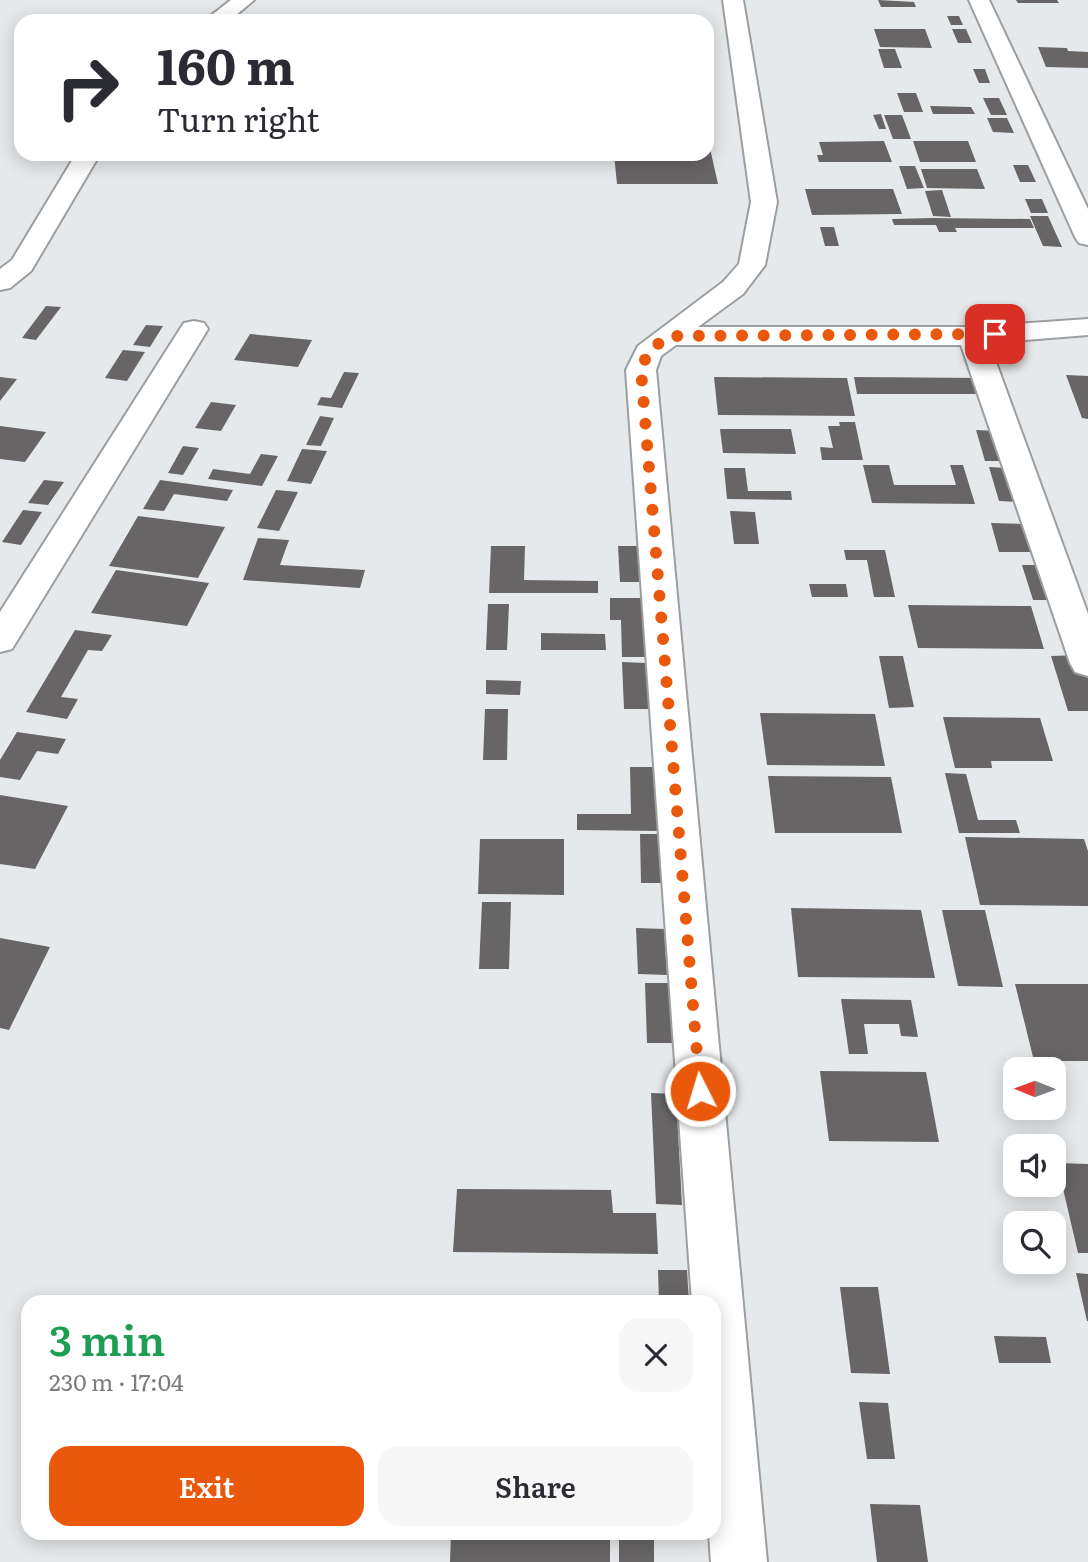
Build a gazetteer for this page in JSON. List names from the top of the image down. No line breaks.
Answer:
{"north":"left","page":{"turn":["160 m","Turn right"],"heading":["3 min","230 m · 17:04"],"buttons":["Exit","Share"]}}
